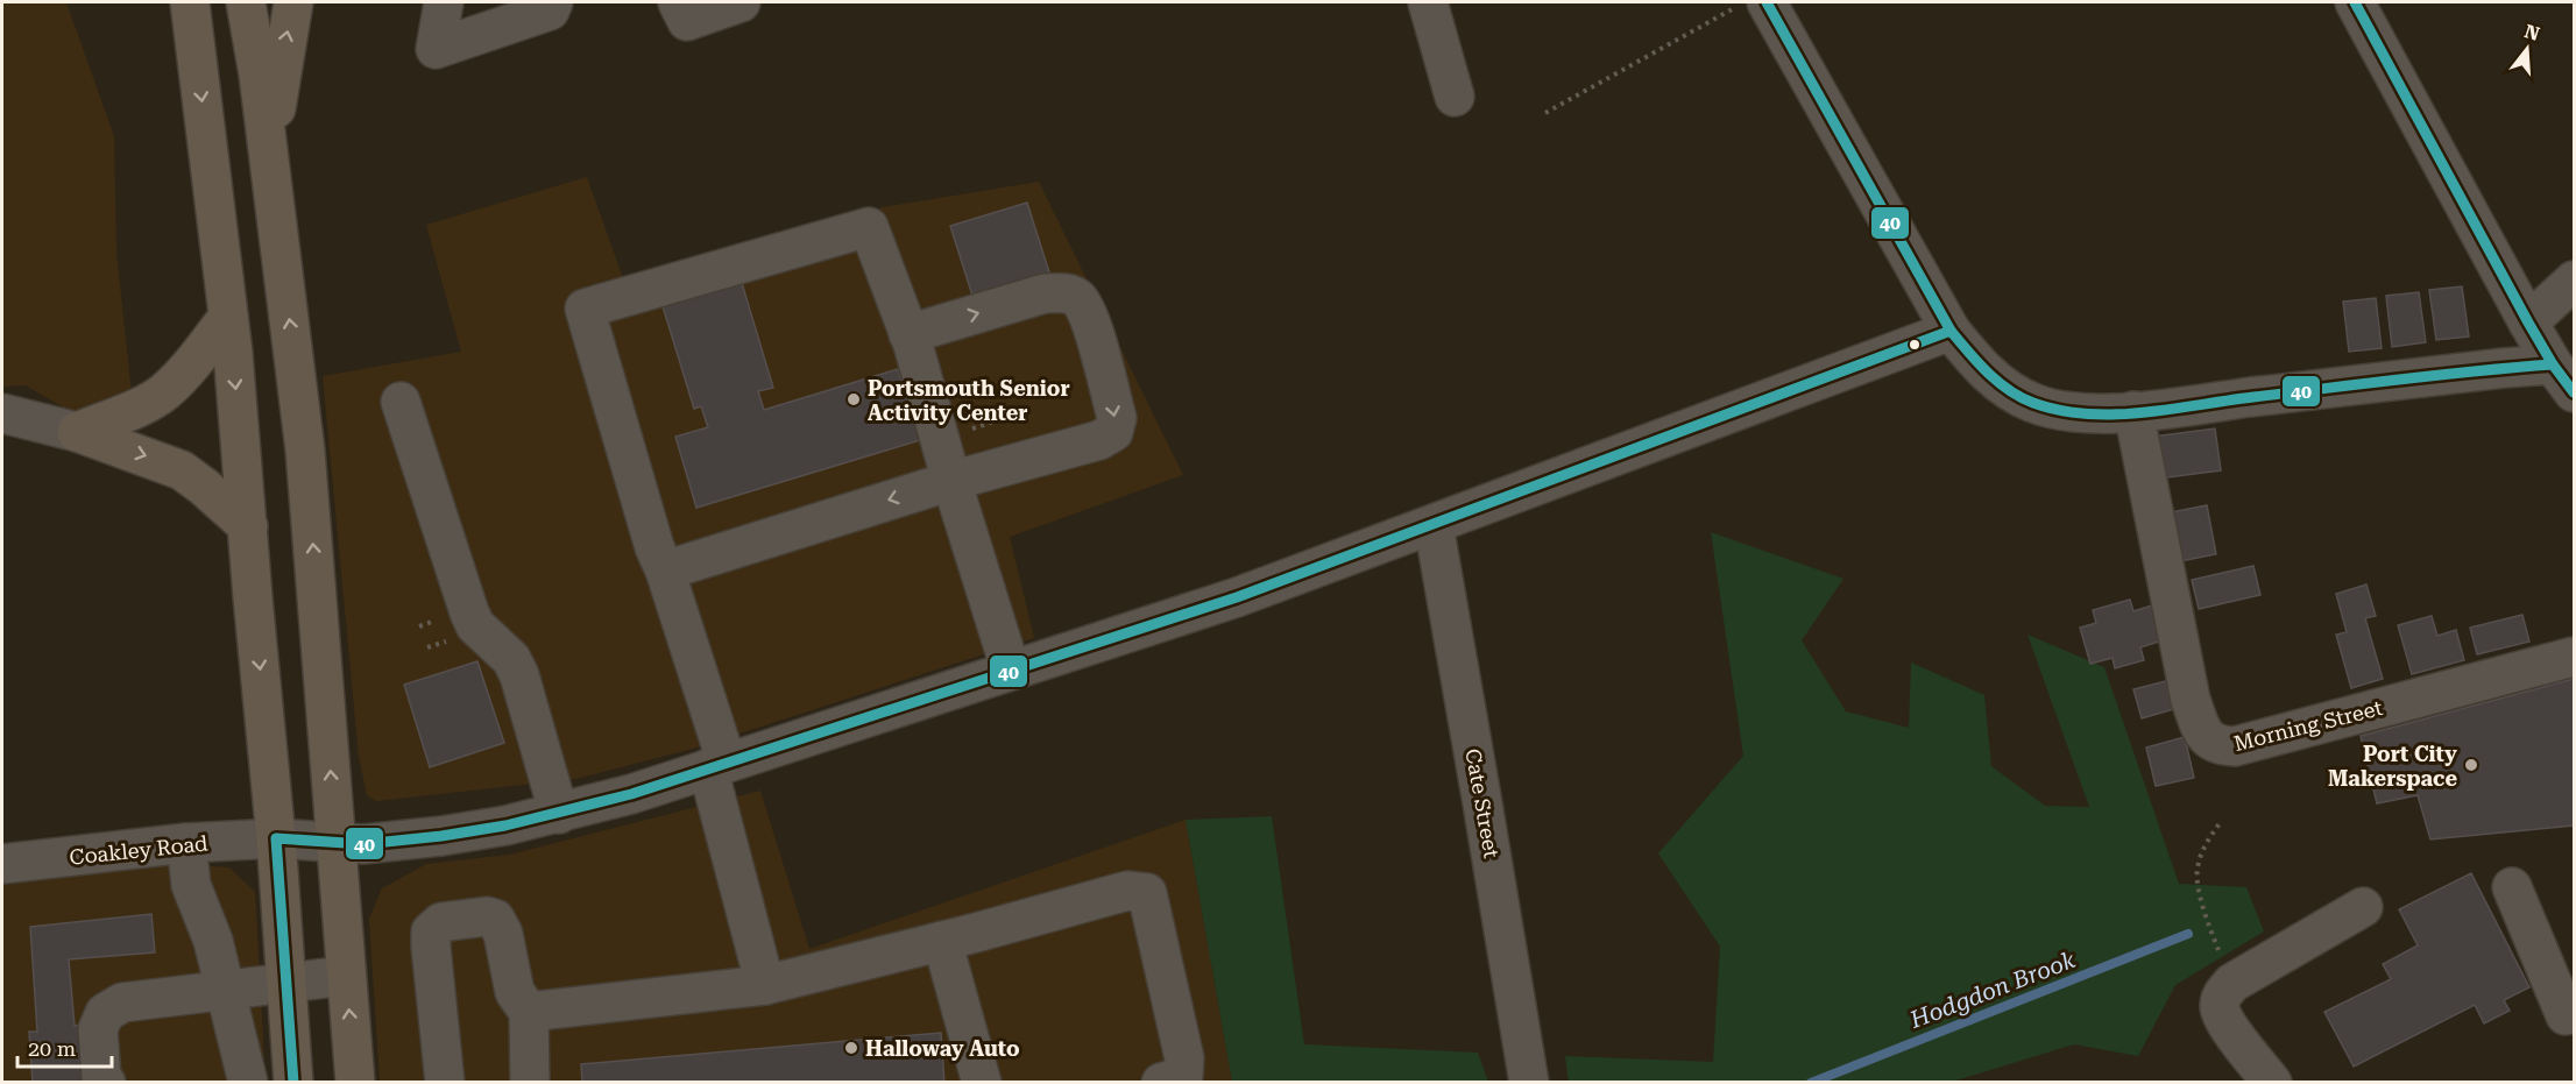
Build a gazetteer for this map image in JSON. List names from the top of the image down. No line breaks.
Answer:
{"streets":{"street":["Morning Street","Cate Street","Coakley Road"]},"crossings":[["Cate Street","Coakley Road"]],"water":["Hodgdon Brook"],"places":["Portsmouth Senior Activity Center","Port City Makerspace","Halloway Auto"],"lines":["transit line 40"],"scale_bar":"20 m","north":"top"}
